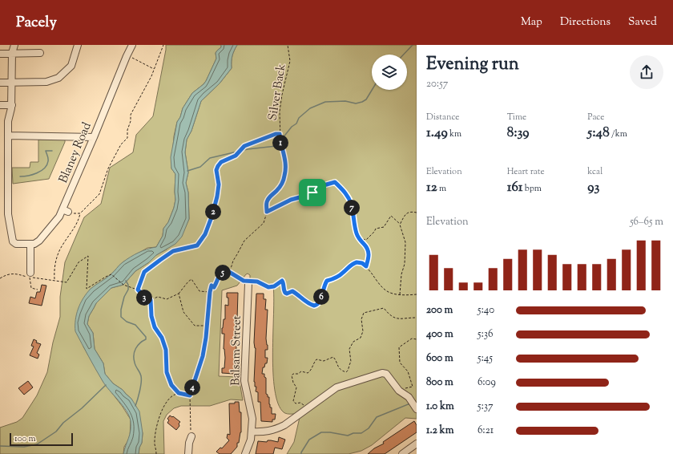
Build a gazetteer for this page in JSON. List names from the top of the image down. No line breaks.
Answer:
{"streets":{"street":["Blaney Road","Balsam Street"],"path":["Silver Back"]},"scale_bar":"100 m","page":{"header":"Pacely","nav":["Map","Directions","Saved"],"heading":["Evening run","20:57"],"stats":[["Distance","1.49 km"],["Time","8:39"],["Pace","5:48 /km"],["Elevation","12 m"],["Heart rate","161 bpm"],["kcal","93"]],"pins":["1","7","2","5","6","3","4"],"chart":["Elevation","56–65 m"],"list":[{"name":"200 m","note":"5:40"},{"name":"400 m","note":"5:36"},{"name":"600 m","note":"5:45"},{"name":"800 m","note":"6:09"},{"name":"1.0 km","note":"5:37"},{"name":"1.2 km","note":"6:21"}],"scale":"100 m"}}
